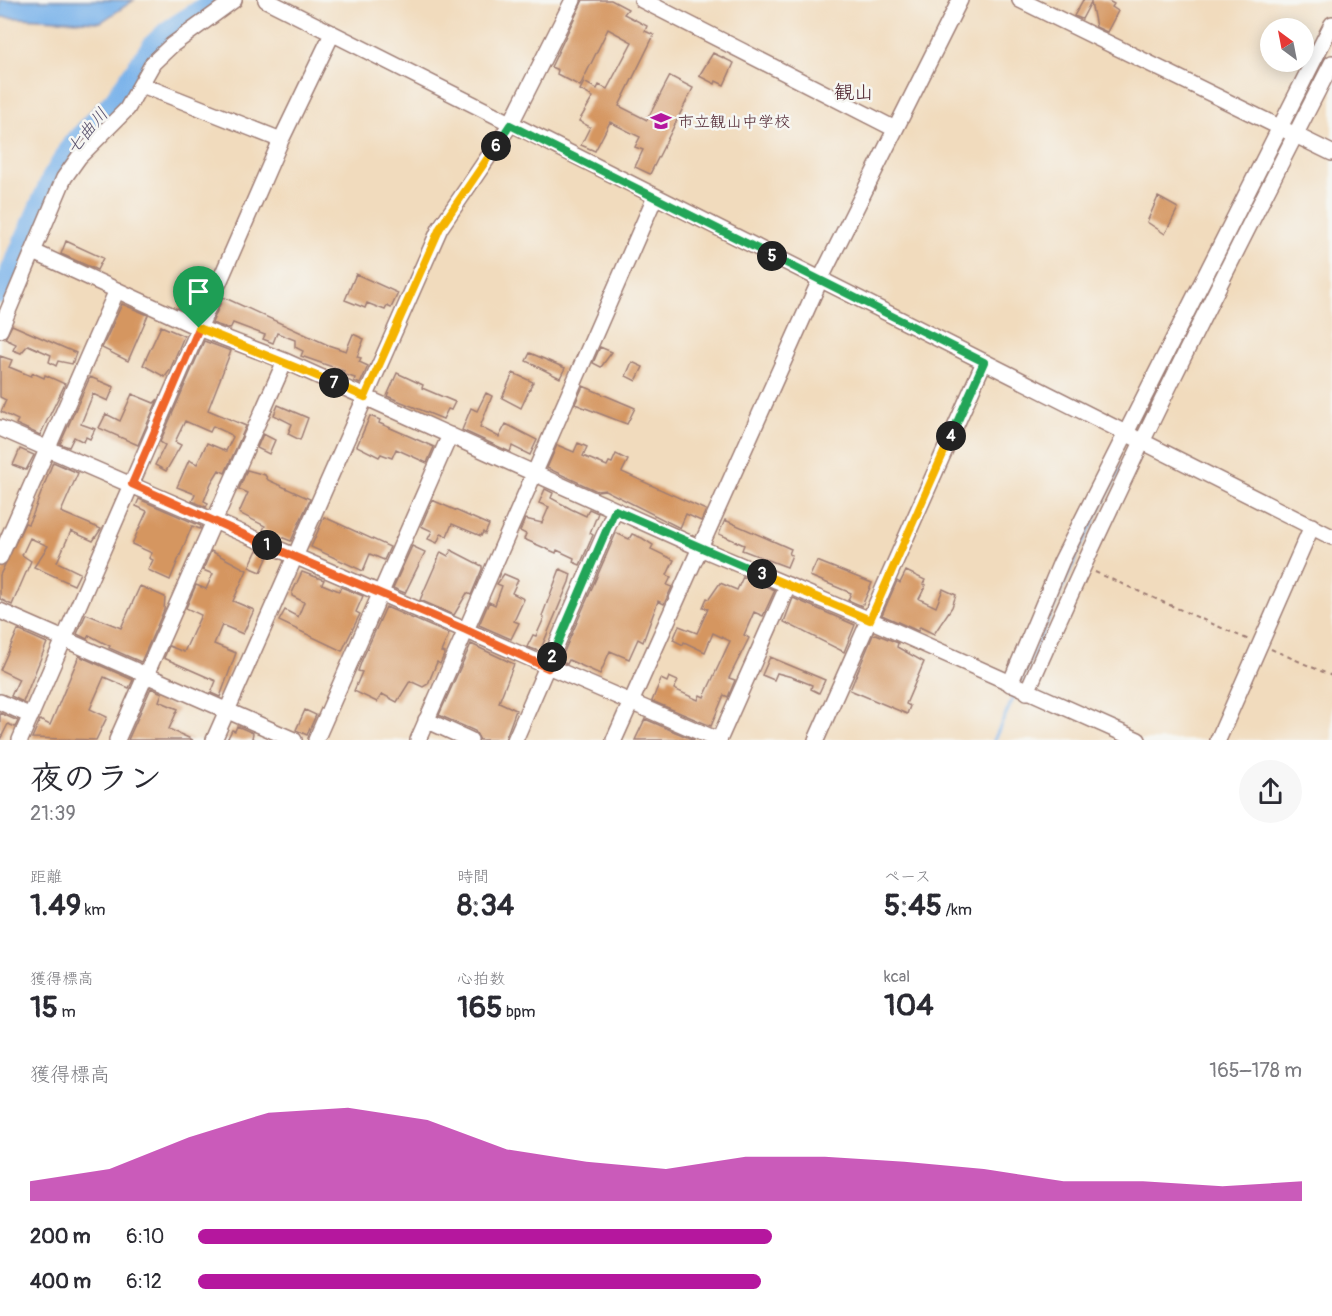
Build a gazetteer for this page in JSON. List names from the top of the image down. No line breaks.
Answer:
{"districts":["観山"],"water":["七曲川"],"places":{"school or university":["市立観山中学校"]},"north":"top left","page":{"pins":["6","5","7","4","1","3","2"],"heading":["夜のラン","21:39"],"stats":[["距離","1.49 km"],["時間","8:34"],["ペース","5:45 /km"],["獲得標高","15 m"],["心拍数","165 bpm"],["kcal","104"]],"chart":["獲得標高","165–178 m"],"list":[{"name":"200 m","note":"6:10"},{"name":"400 m","note":"6:12"}]}}
